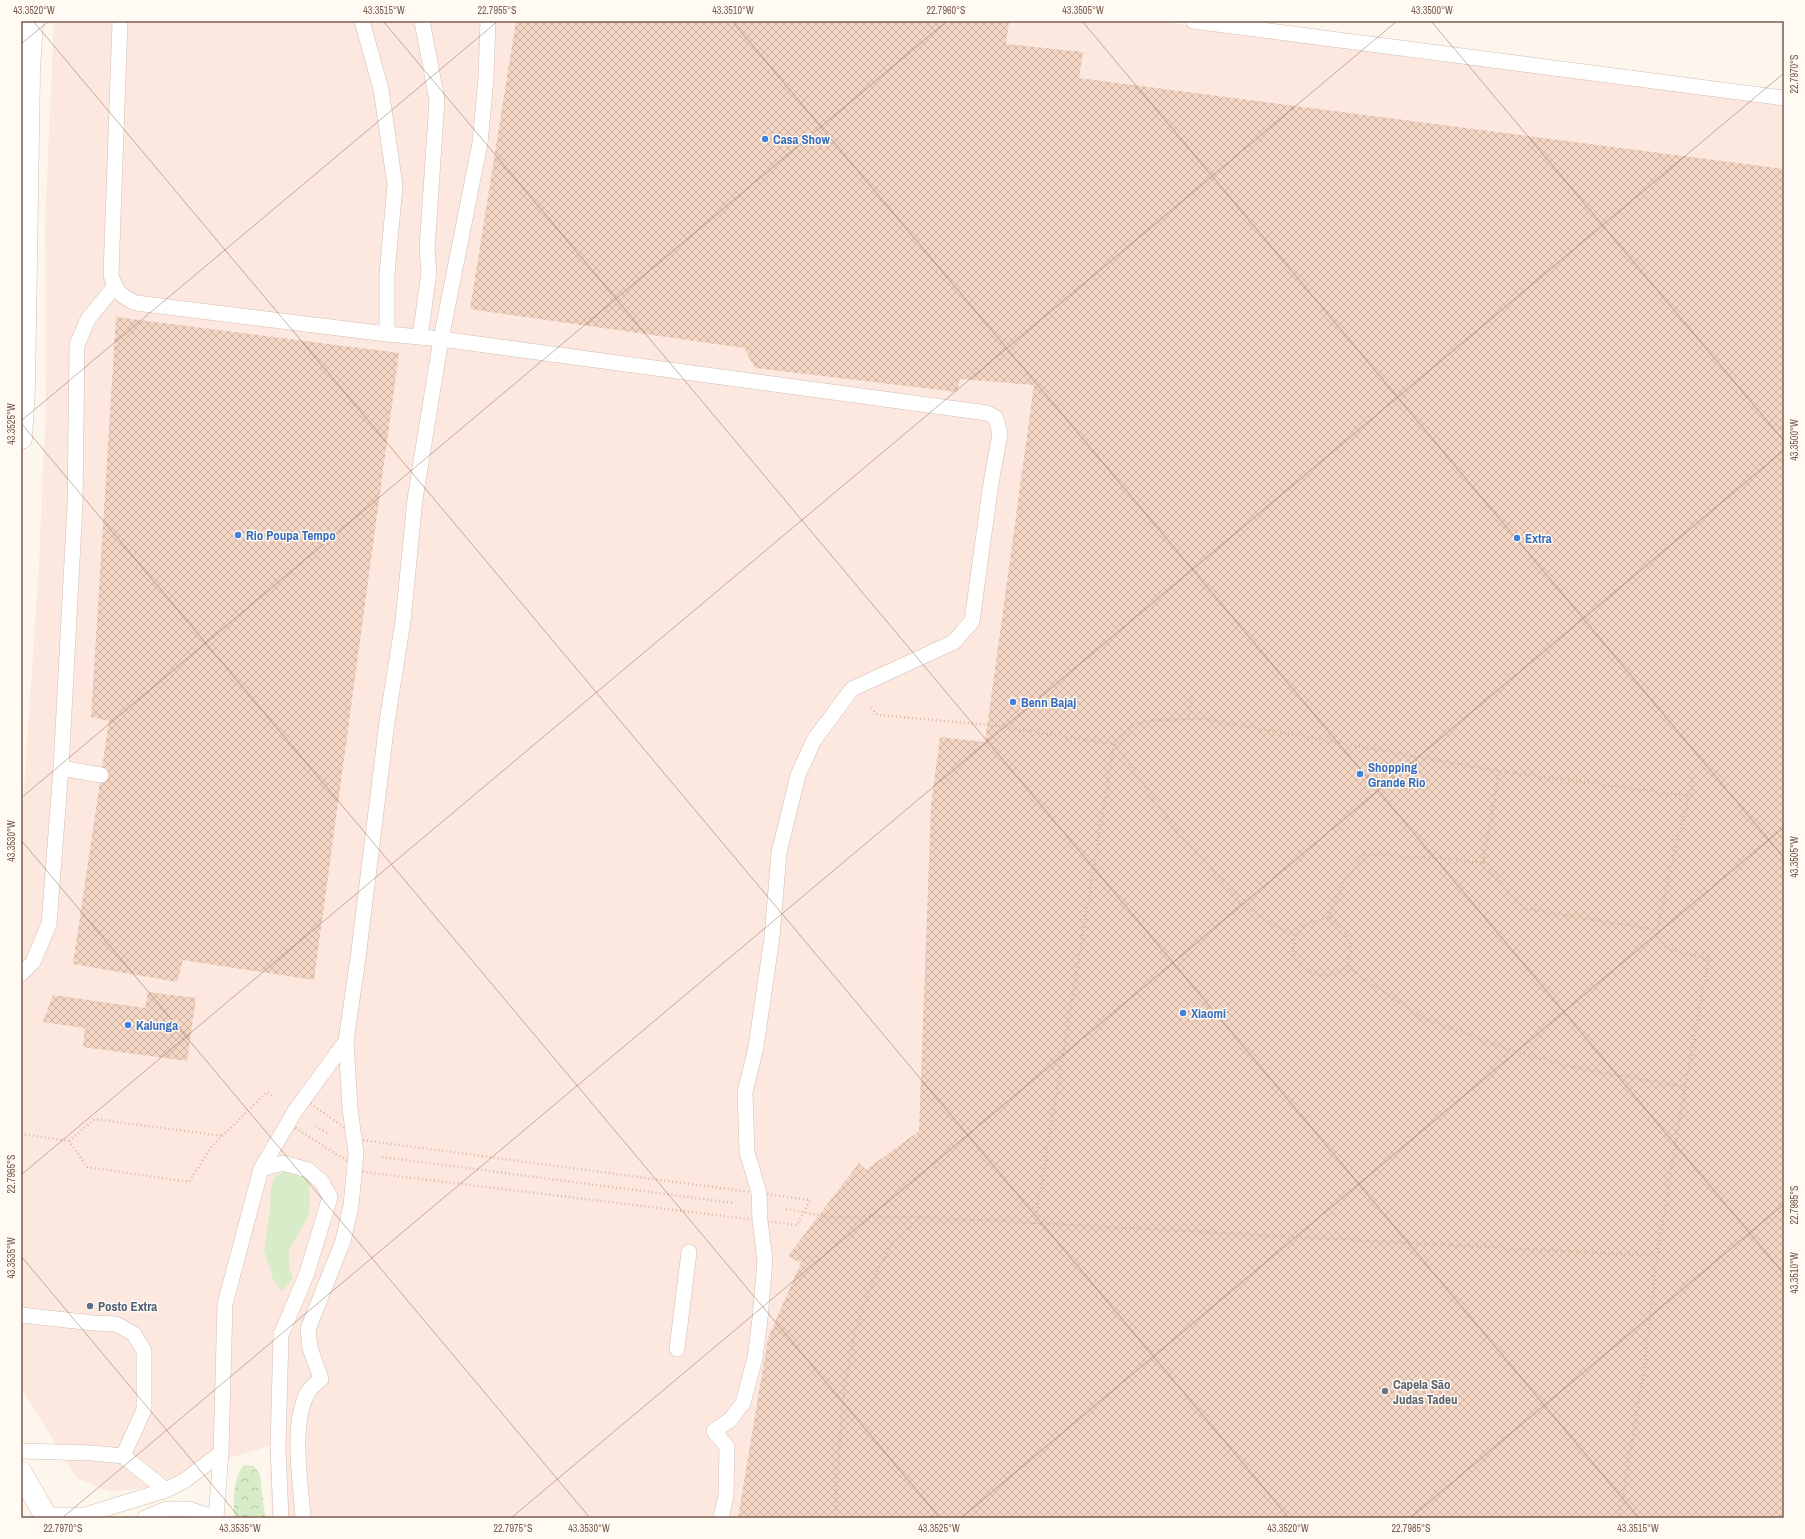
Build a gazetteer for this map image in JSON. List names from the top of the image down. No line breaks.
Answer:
{"places":["Casa Show","Rio Poupa Tempo","Extra","Benn Bajaj","Shopping Grande Rio","Xiaomi","Kalunga","Posto Extra","Capela São Judas Tadeu"],"coordinates":["43.3520°W","43.3515°W","22.7955°S","43.3510°W","22.7960°S","43.3505°W","43.3500°W","22.7970°S","43.3525°W","43.3530°W","22.7965°S","22.7985°S","43.3535°W","22.7975°S"]}
